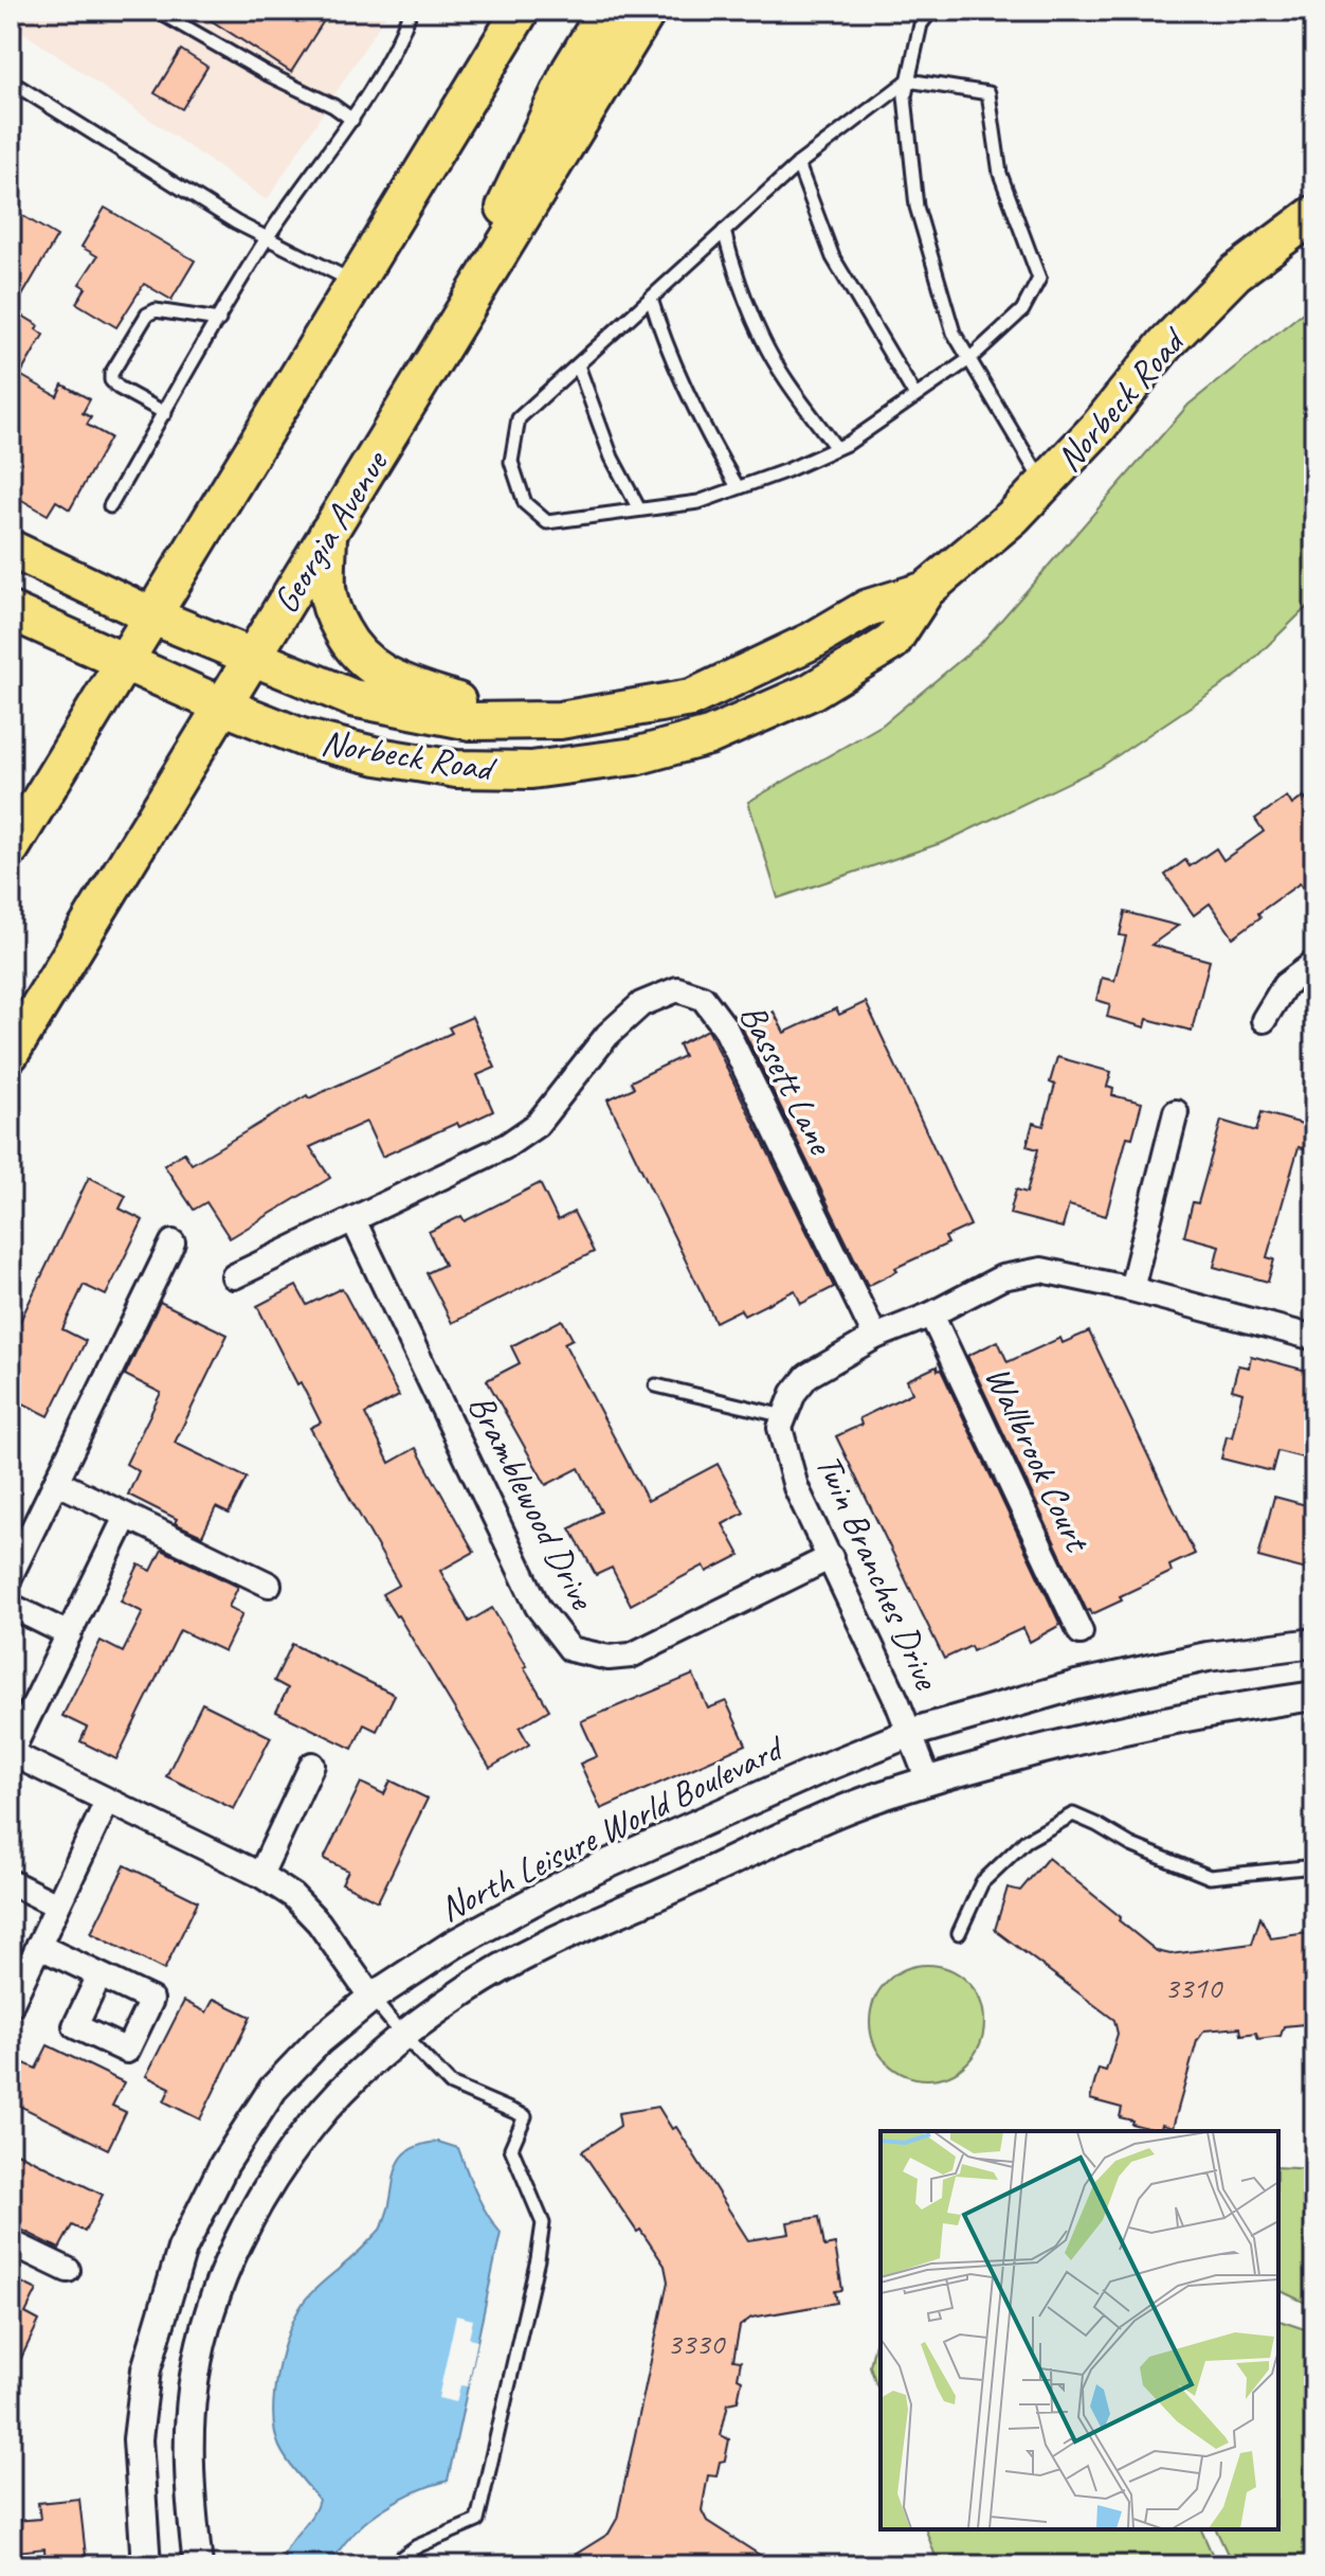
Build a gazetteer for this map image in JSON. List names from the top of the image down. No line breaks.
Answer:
{"streets":{"main road":["Norbeck Road","Georgia Avenue"],"street":["Bassett Lane","Wallbrook Court","Bramblewood Drive","Twin Branches Drive","North Leisure World Boulevard"]},"crossings":[["Norbeck Road","Georgia Avenue"],["Bassett Lane","Bramblewood Drive"],["Bassett Lane","Twin Branches Drive"],["Wallbrook Court","Twin Branches Drive"],["Bramblewood Drive","Twin Branches Drive"],["Twin Branches Drive","North Leisure World Boulevard"]],"house_numbers":["3310","3330"]}
